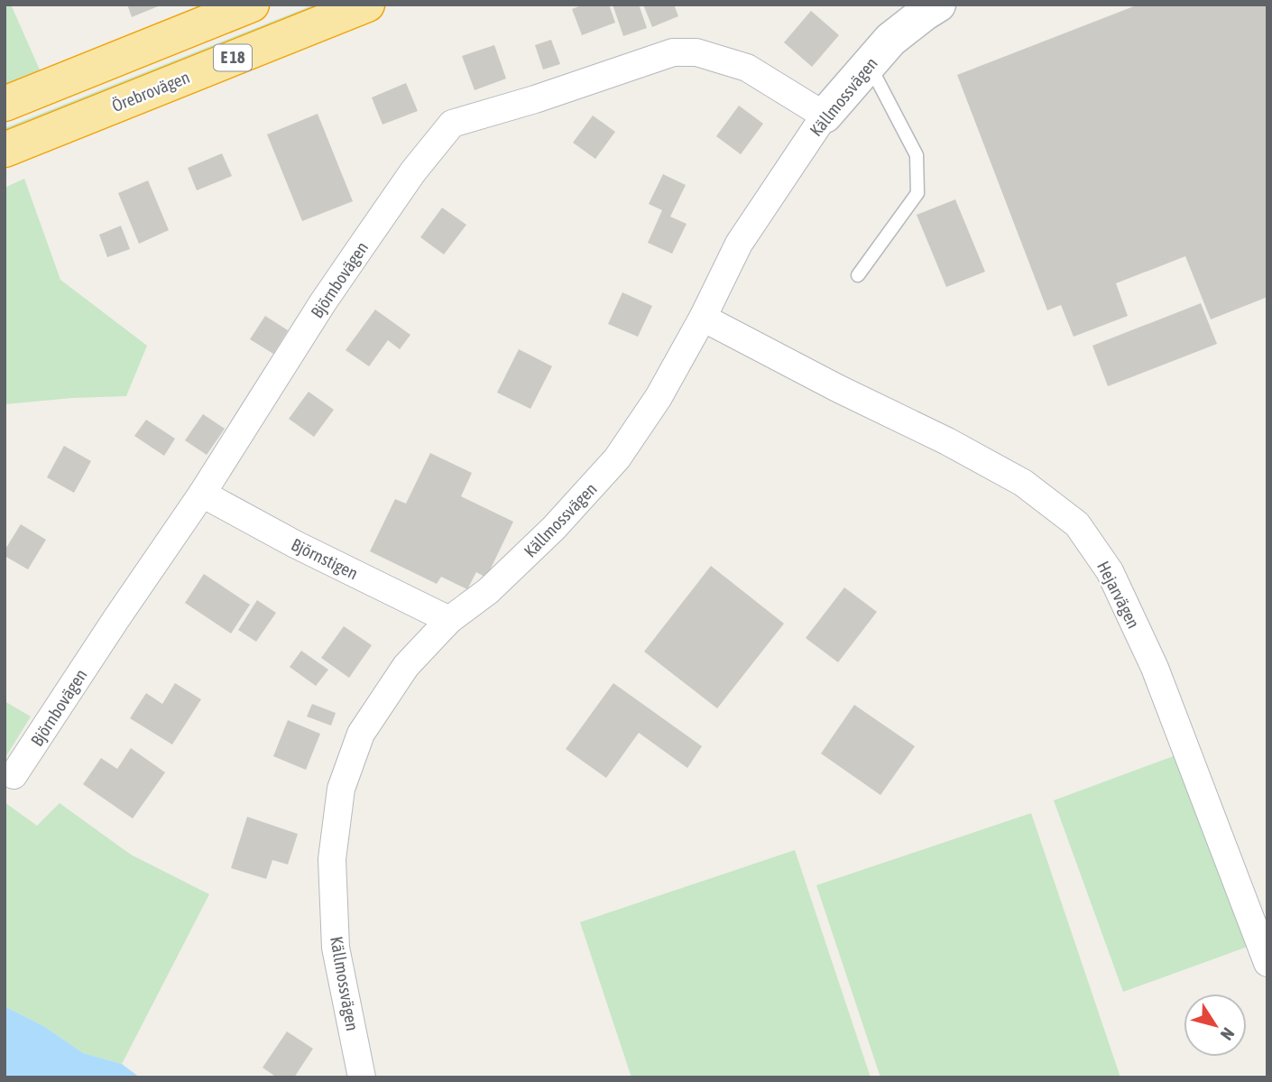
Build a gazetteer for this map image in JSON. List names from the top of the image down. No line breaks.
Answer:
{"streets":{"highway":["E 18","Örebrovägen"],"main road":["Källmossvägen"],"street":["Björnbovägen","Björnstigen","Hejarvägen"]},"crossings":[["Källmossvägen","Björnbovägen"],["Källmossvägen","Björnstigen"],["Källmossvägen","Hejarvägen"],["Björnbovägen","Björnstigen"]],"north":"bottom right"}
